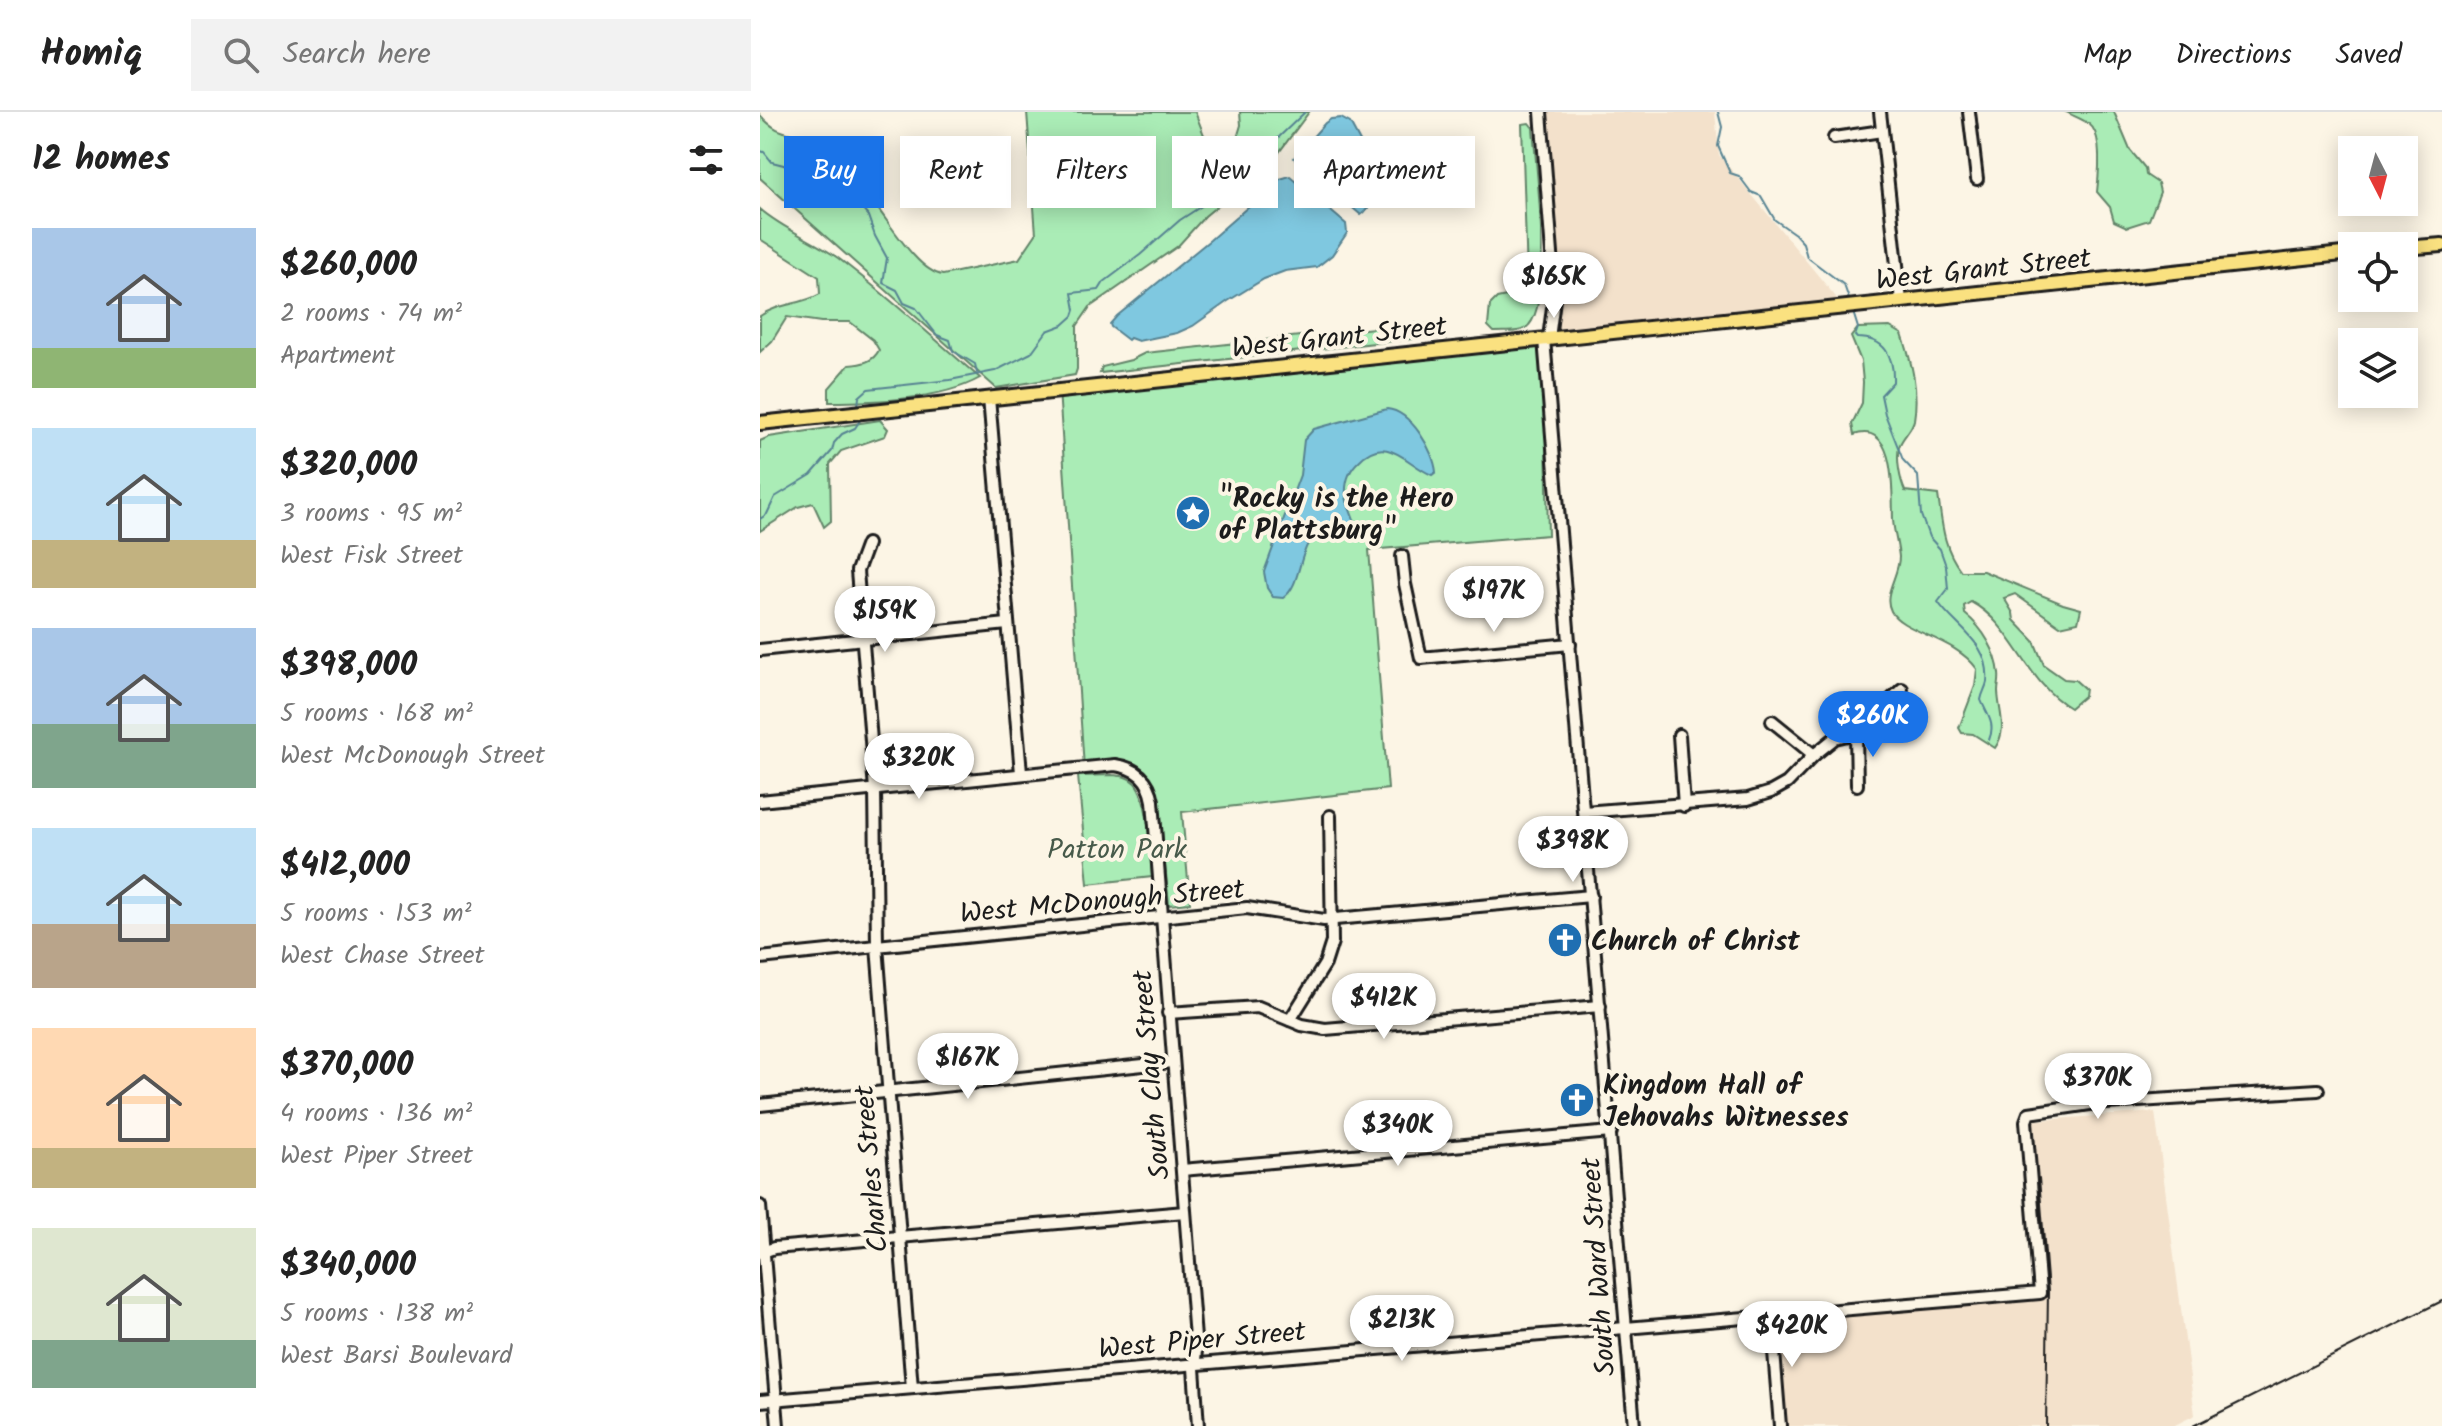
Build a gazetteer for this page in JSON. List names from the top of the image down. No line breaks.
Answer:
{"streets":{"main road":["West Grant Street"],"street":["West McDonough Street","South Clay Street","Charles Street","South Ward Street","West Piper Street"]},"crossings":[["West Grant Street","South Ward Street"],["West McDonough Street","South Clay Street"],["West McDonough Street","Charles Street"],["West McDonough Street","South Ward Street"],["South Clay Street","Charles Street"],["South Clay Street","West Piper Street"],["Charles Street","West Piper Street"],["South Ward Street","West Piper Street"]],"parks":["Patton Park"],"places":{"place":["\"Rocky is the Hero of Plattsburg\""],"church":["Church of Christ","Kingdom Hall of Jehovahs Witnesses"]},"north":"bottom","page":{"header":"Homiq","search":"Search here","nav":["Map","Directions","Saved"],"heading":"12 homes","chip":["Buy","Rent","Filters","New","Apartment"],"list":[{"name":"$260,000","note":"2 rooms · 74 m² · Apartment"},{"name":"$320,000","note":"3 rooms · 95 m² · West Fisk Street"},{"name":"$398,000","note":"5 rooms · 168 m² · West McDonough Street"},{"name":"$412,000","note":"5 rooms · 153 m² · West Chase Street"},{"name":"$370,000","note":"4 rooms · 136 m² · West Piper Street"},{"name":"$340,000","note":"5 rooms · 138 m² · West Barsi Boulevard"}],"price":["$165K","$197K","$159K","$260K","$320K","$398K","$412K","$167K","$370K","$340K","$213K","$420K"]}}
